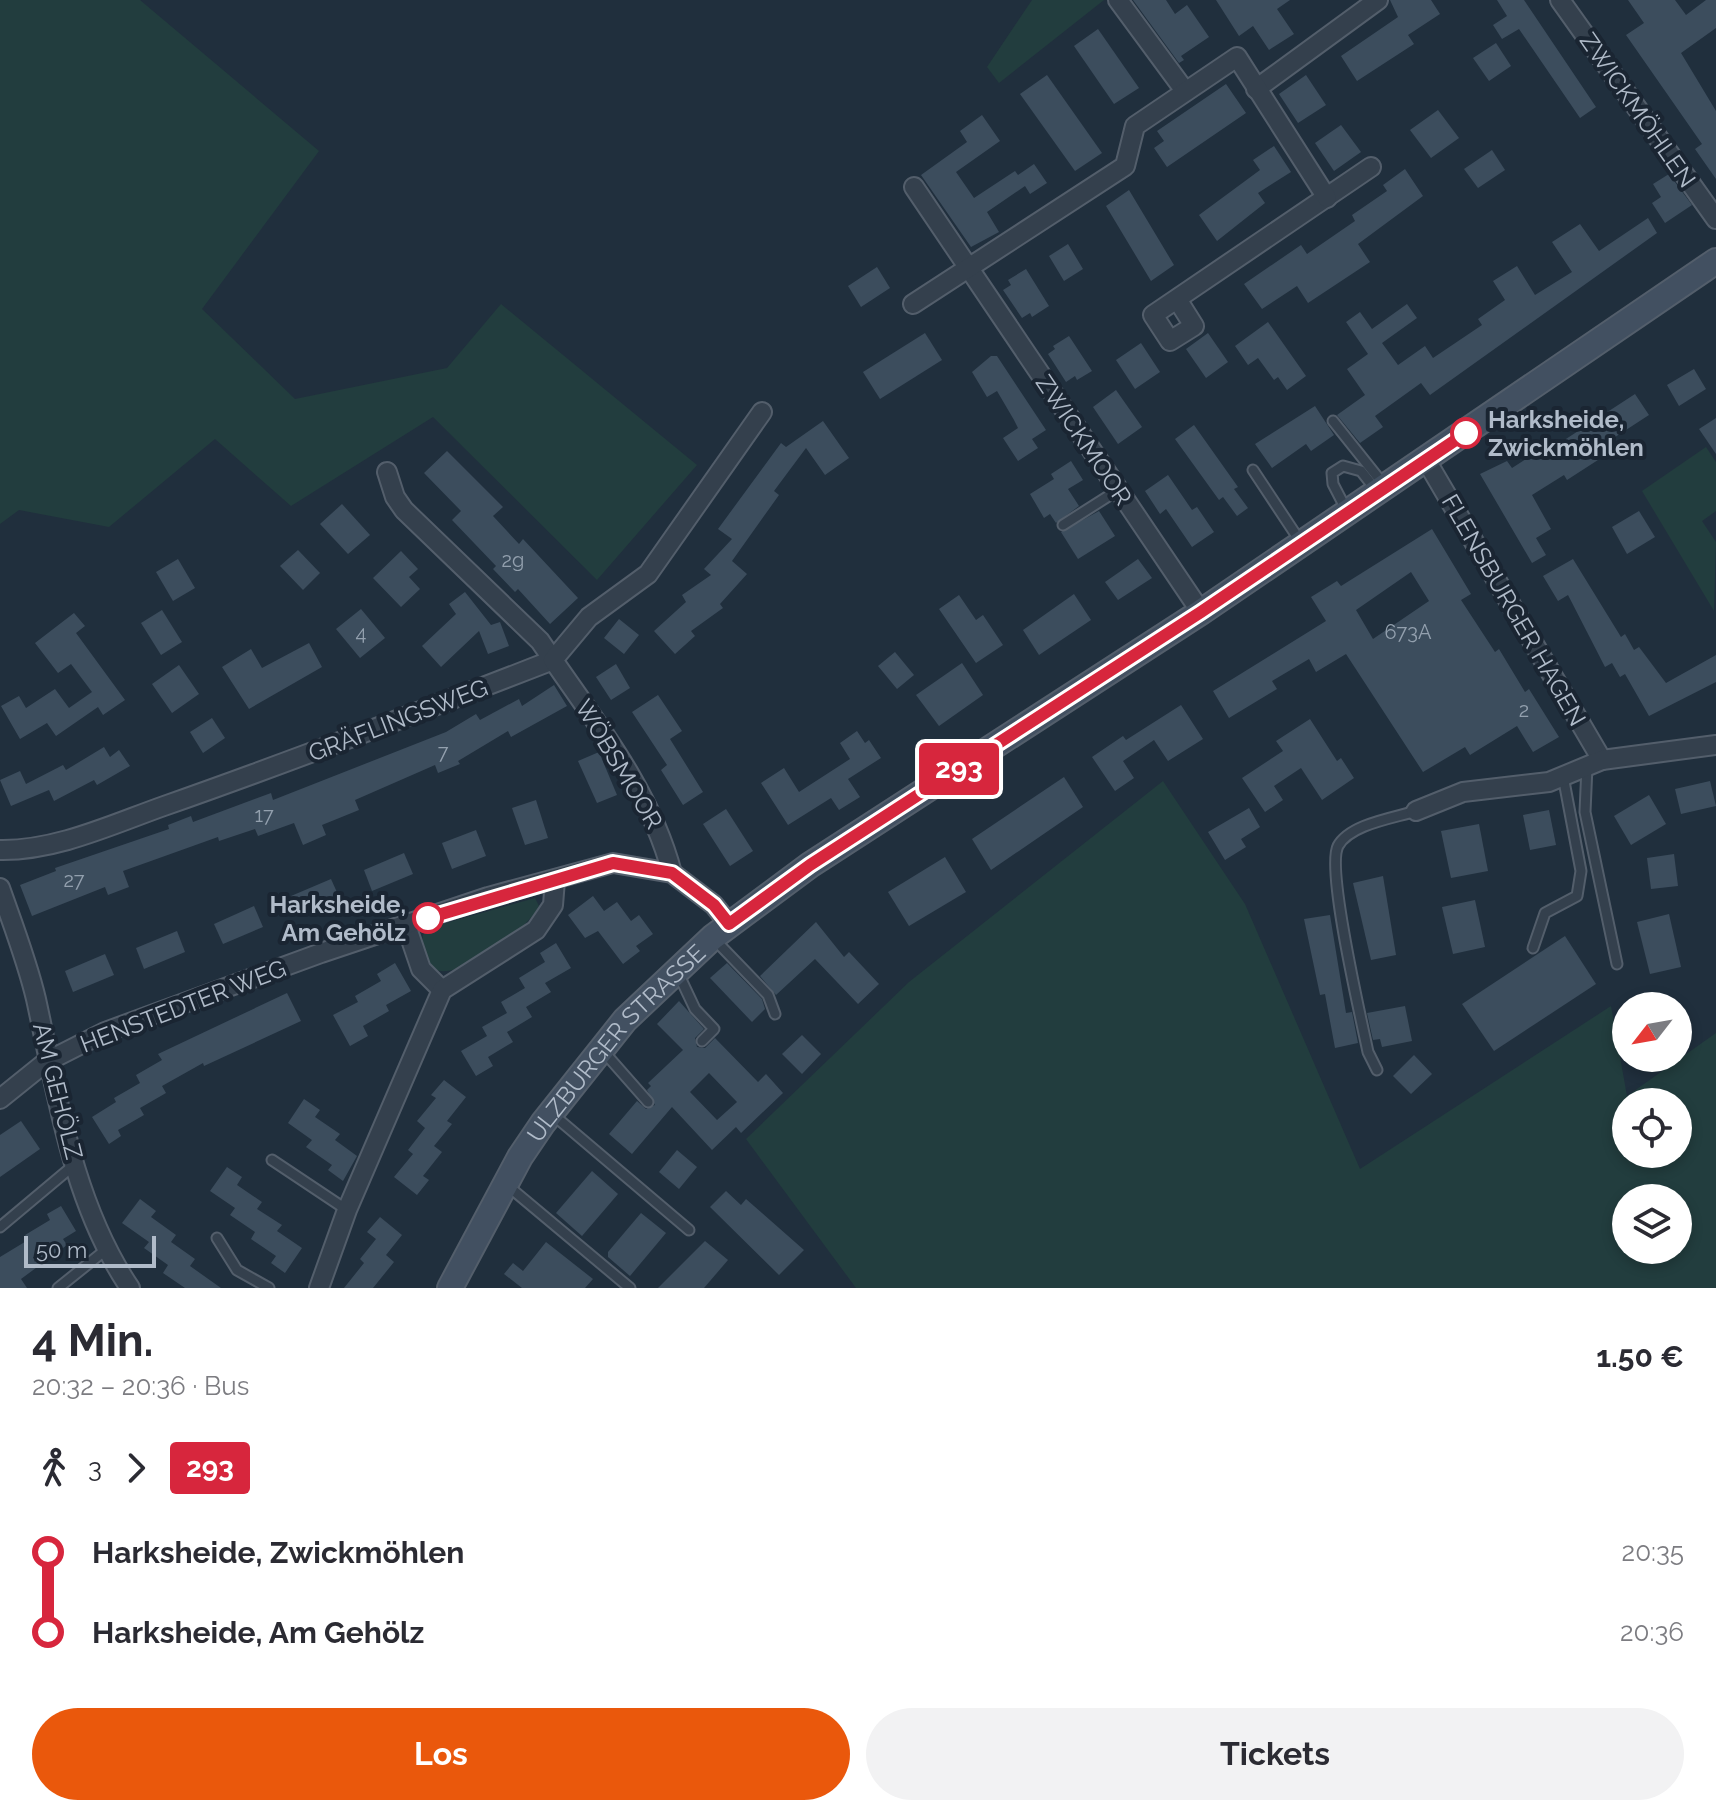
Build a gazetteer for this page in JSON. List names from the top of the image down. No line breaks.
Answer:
{"streets":{"main road":["ULZBURGER STRASSE"],"street":["ZWICKMÖHLEN","ZWICKMOOR","FLENSBURGER HAGEN","GRÄFLINGSWEG","WÖBSMOOR","HENSTEDTER WEG","AM GEHÖLZ"]},"crossings":[["ZWICKMOOR","ULZBURGER STRASSE"],["FLENSBURGER HAGEN","ULZBURGER STRASSE"],["GRÄFLINGSWEG","WÖBSMOOR"],["WÖBSMOOR","HENSTEDTER WEG"],["HENSTEDTER WEG","ULZBURGER STRASSE"],["HENSTEDTER WEG","AM GEHÖLZ"]],"places":["Harksheide, Zwickmöhlen","Harksheide, Am Gehölz"],"lines":["bus line 293"],"house_numbers":["2g","673A","4","2","7","17","27"],"scale_bar":"50 m","north":"bottom left","page":{"on_map":"293","scale":"50 m","heading":["4 Min.","20:32 – 20:36 · Bus","1.50 €"],"legs":["3","293"],"list":[{"name":"Harksheide, Zwickmöhlen","value":"20:35"},{"name":"Harksheide, Am Gehölz","value":"20:36"}],"buttons":["Los","Tickets"]}}
